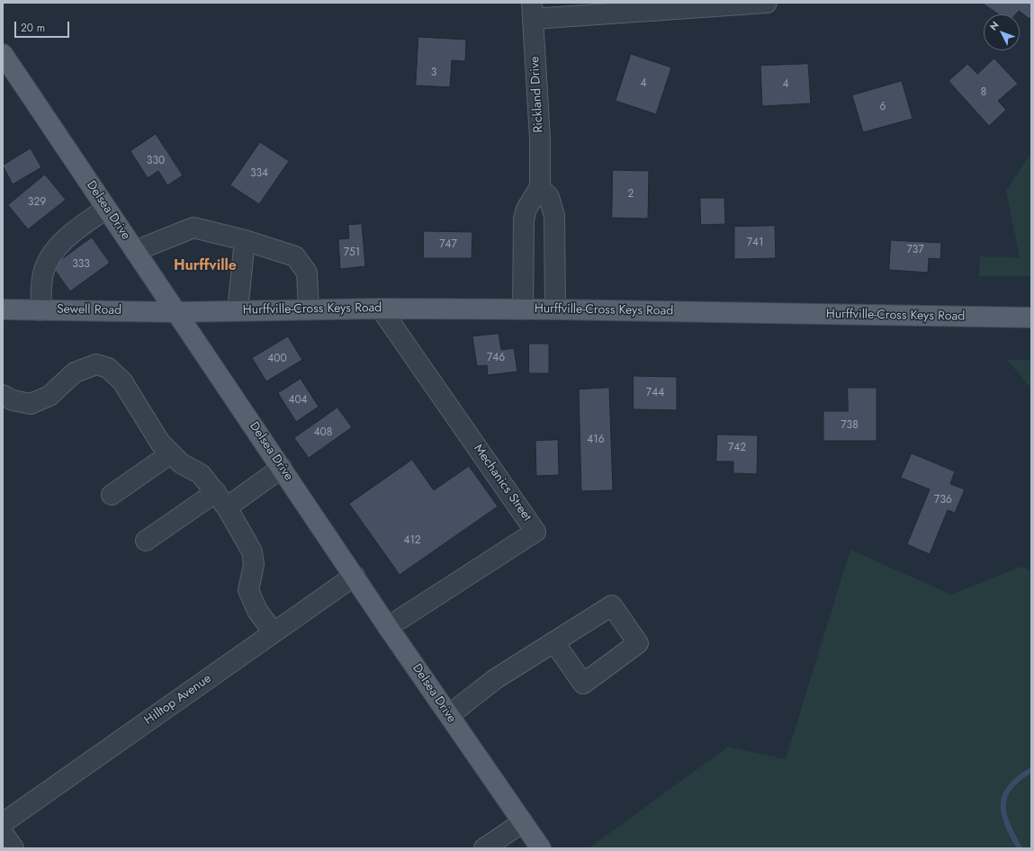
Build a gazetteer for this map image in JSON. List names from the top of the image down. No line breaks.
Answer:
{"streets":{"main road":["Delsea Drive","Hurffville-Cross Keys Road","Sewell Road"],"street":["Rickland Drive","Mechanics Street","Hilltop Avenue"]},"crossings":[["Delsea Drive","Hurffville-Cross Keys Road"],["Delsea Drive","Sewell Road"],["Delsea Drive","Mechanics Street"],["Delsea Drive","Hilltop Avenue"],["Hurffville-Cross Keys Road","Sewell Road"],["Hurffville-Cross Keys Road","Mechanics Street"]],"districts":["Hurffville"],"house_numbers":["3","4","4","8","6","330","334","2","329","741","747","737","751","333","746","400","744","404","738","408","416","742","736","412"],"scale_bar":"20 m","north":"top left"}
